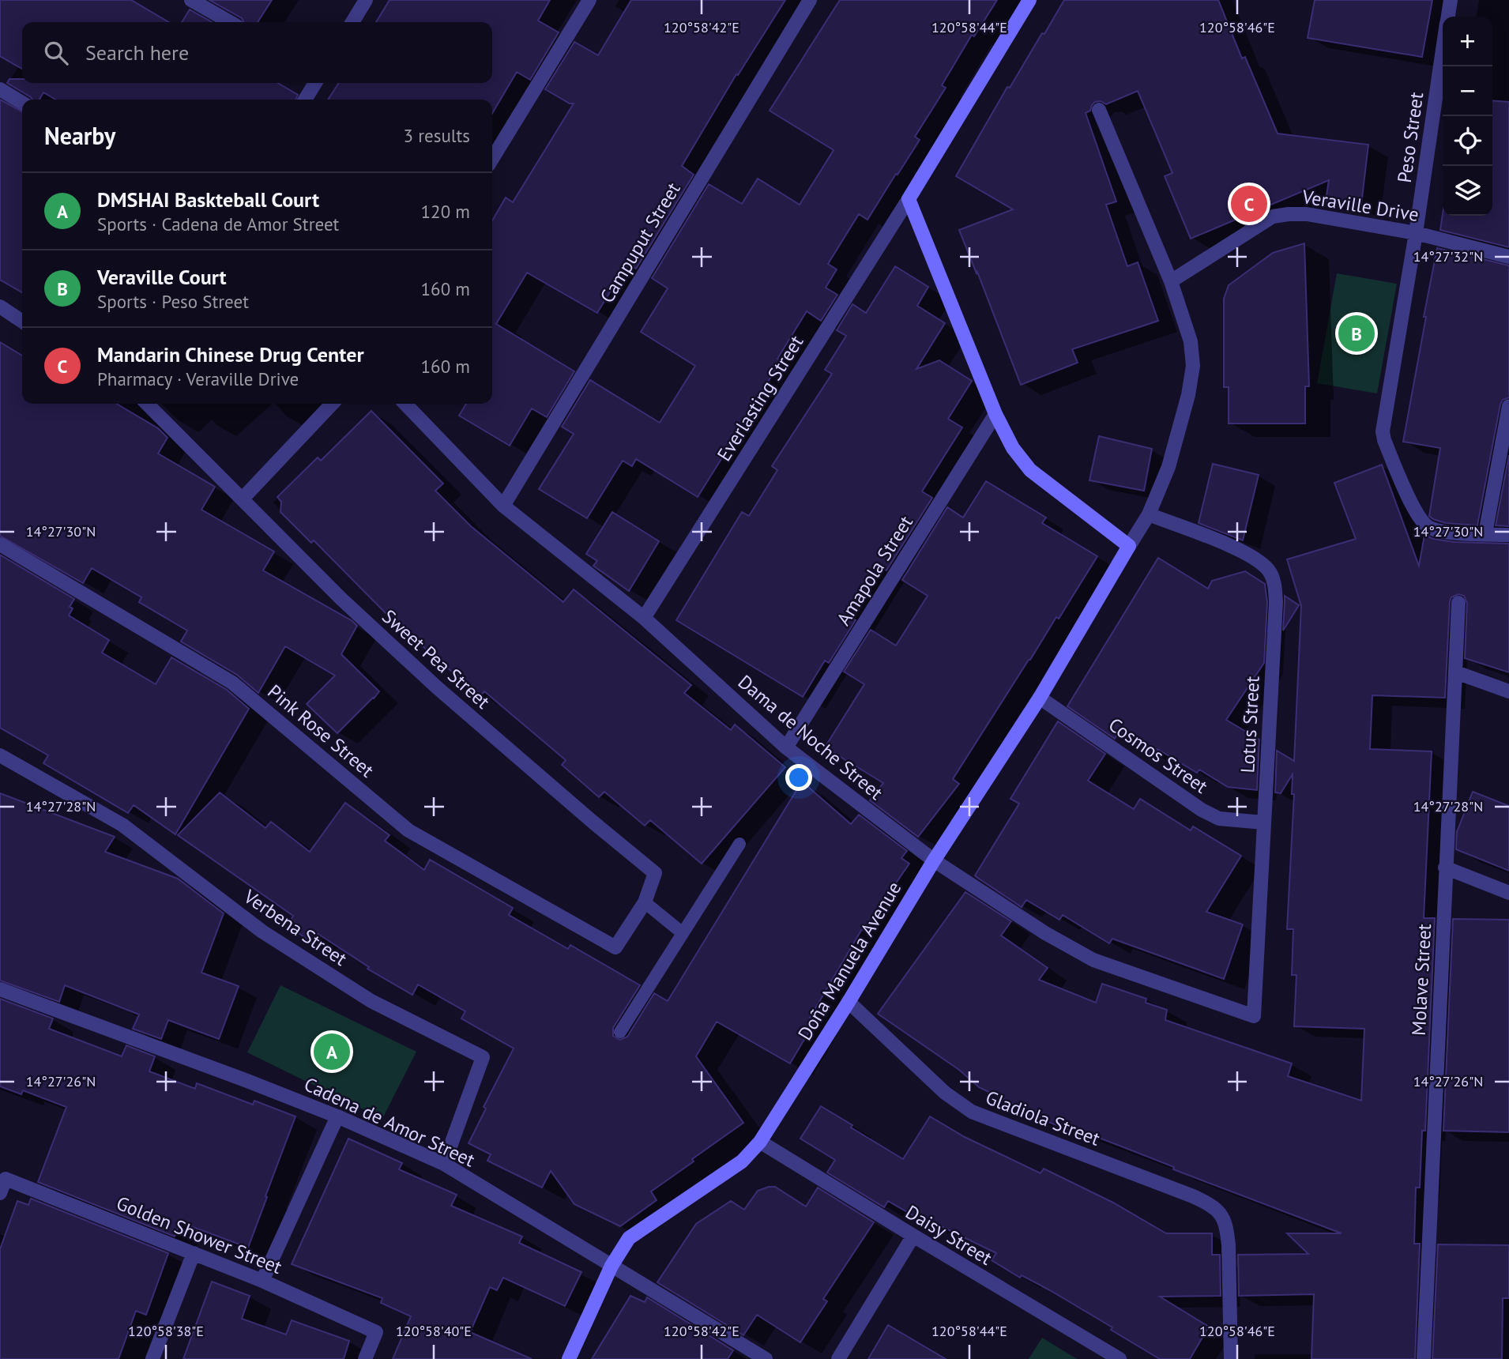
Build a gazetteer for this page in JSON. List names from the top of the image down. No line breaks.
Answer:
{"streets":{"street":["Peso Street","Veraville Drive","Campuput Street","Everlasting Street","Amapola Street","Sweet Pea Street","Lotus Street","Pink Rose Street","Dama de Noche Street","Cosmos Street","Verbena Street","Doña Manuela Avenue","Molave Street","Gladiola Street","Cadena de Amor Street","Golden Shower Street","Daisy Street"]},"crossings":[["Peso Street","Veraville Drive"],["Campuput Street","Dama de Noche Street"],["Everlasting Street","Dama de Noche Street"],["Amapola Street","Dama de Noche Street"],["Sweet Pea Street","Pink Rose Street"],["Lotus Street","Dama de Noche Street"],["Lotus Street","Cosmos Street"],["Dama de Noche Street","Doña Manuela Avenue"],["Cosmos Street","Doña Manuela Avenue"],["Verbena Street","Cadena de Amor Street"],["Doña Manuela Avenue","Gladiola Street"],["Doña Manuela Avenue","Cadena de Amor Street"],["Doña Manuela Avenue","Daisy Street"]],"page":{"map_buttons":["+","−"],"search":"Search here","heading":["Nearby","3 results"],"list":[{"mark":"A","name":"DMSHAI Baskteball Court","note":"Sports · Cadena de Amor Street","value":"120 m"},{"mark":"B","name":"Veraville Court","note":"Sports · Peso Street","value":"160 m"},{"mark":"C","name":"Mandarin Chinese Drug Center","note":"Pharmacy · Veraville Drive","value":"160 m"}],"pins":["C","B","A"]},"coordinates":["120°58'42\"E","120°58'44\"E","120°58'46\"E","14°27'32\"N","14°27'30\"N","14°27'28\"N","14°27'26\"N","120°58'38\"E","120°58'40\"E"]}
